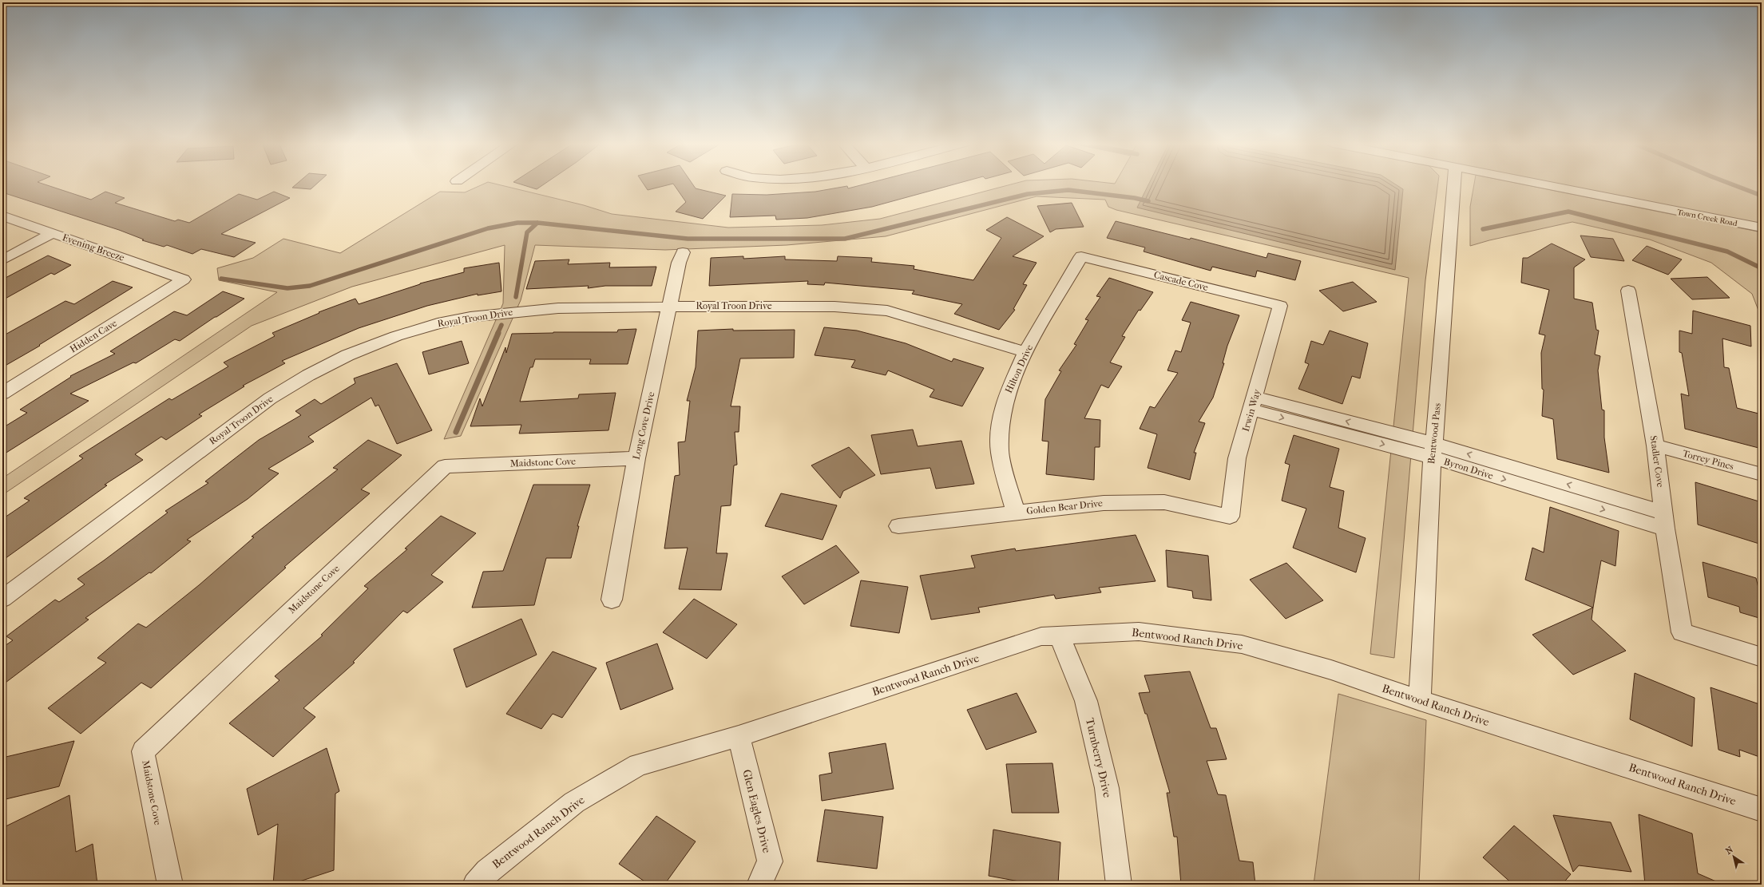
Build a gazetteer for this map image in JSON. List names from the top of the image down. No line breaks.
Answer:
{"streets":{"street":["Town Creek Road","Evening Breeze","Cascade Cove","Royal Troon Drive","Hidden Cave","Hilton Drive","Irwin Way","Long Cove Drive","Bentwood Pass","Torrey Pines","Stadler Cove","Maidstone Cove","Byron Drive","Golden Bear Drive","Bentwood Ranch Drive","Turnberry Drive","Glen Eagles Drive"]},"crossings":[["Evening Breeze","Hidden Cave"],["Cascade Cove","Hilton Drive"],["Cascade Cove","Irwin Way"],["Royal Troon Drive","Hilton Drive"],["Royal Troon Drive","Long Cove Drive"],["Hilton Drive","Golden Bear Drive"],["Irwin Way","Byron Drive"],["Irwin Way","Golden Bear Drive"],["Long Cove Drive","Maidstone Cove"],["Bentwood Pass","Byron Drive"],["Bentwood Pass","Bentwood Ranch Drive"],["Torrey Pines","Stadler Cove"],["Stadler Cove","Byron Drive"],["Bentwood Ranch Drive","Turnberry Drive"],["Bentwood Ranch Drive","Glen Eagles Drive"]],"north":"top left"}
